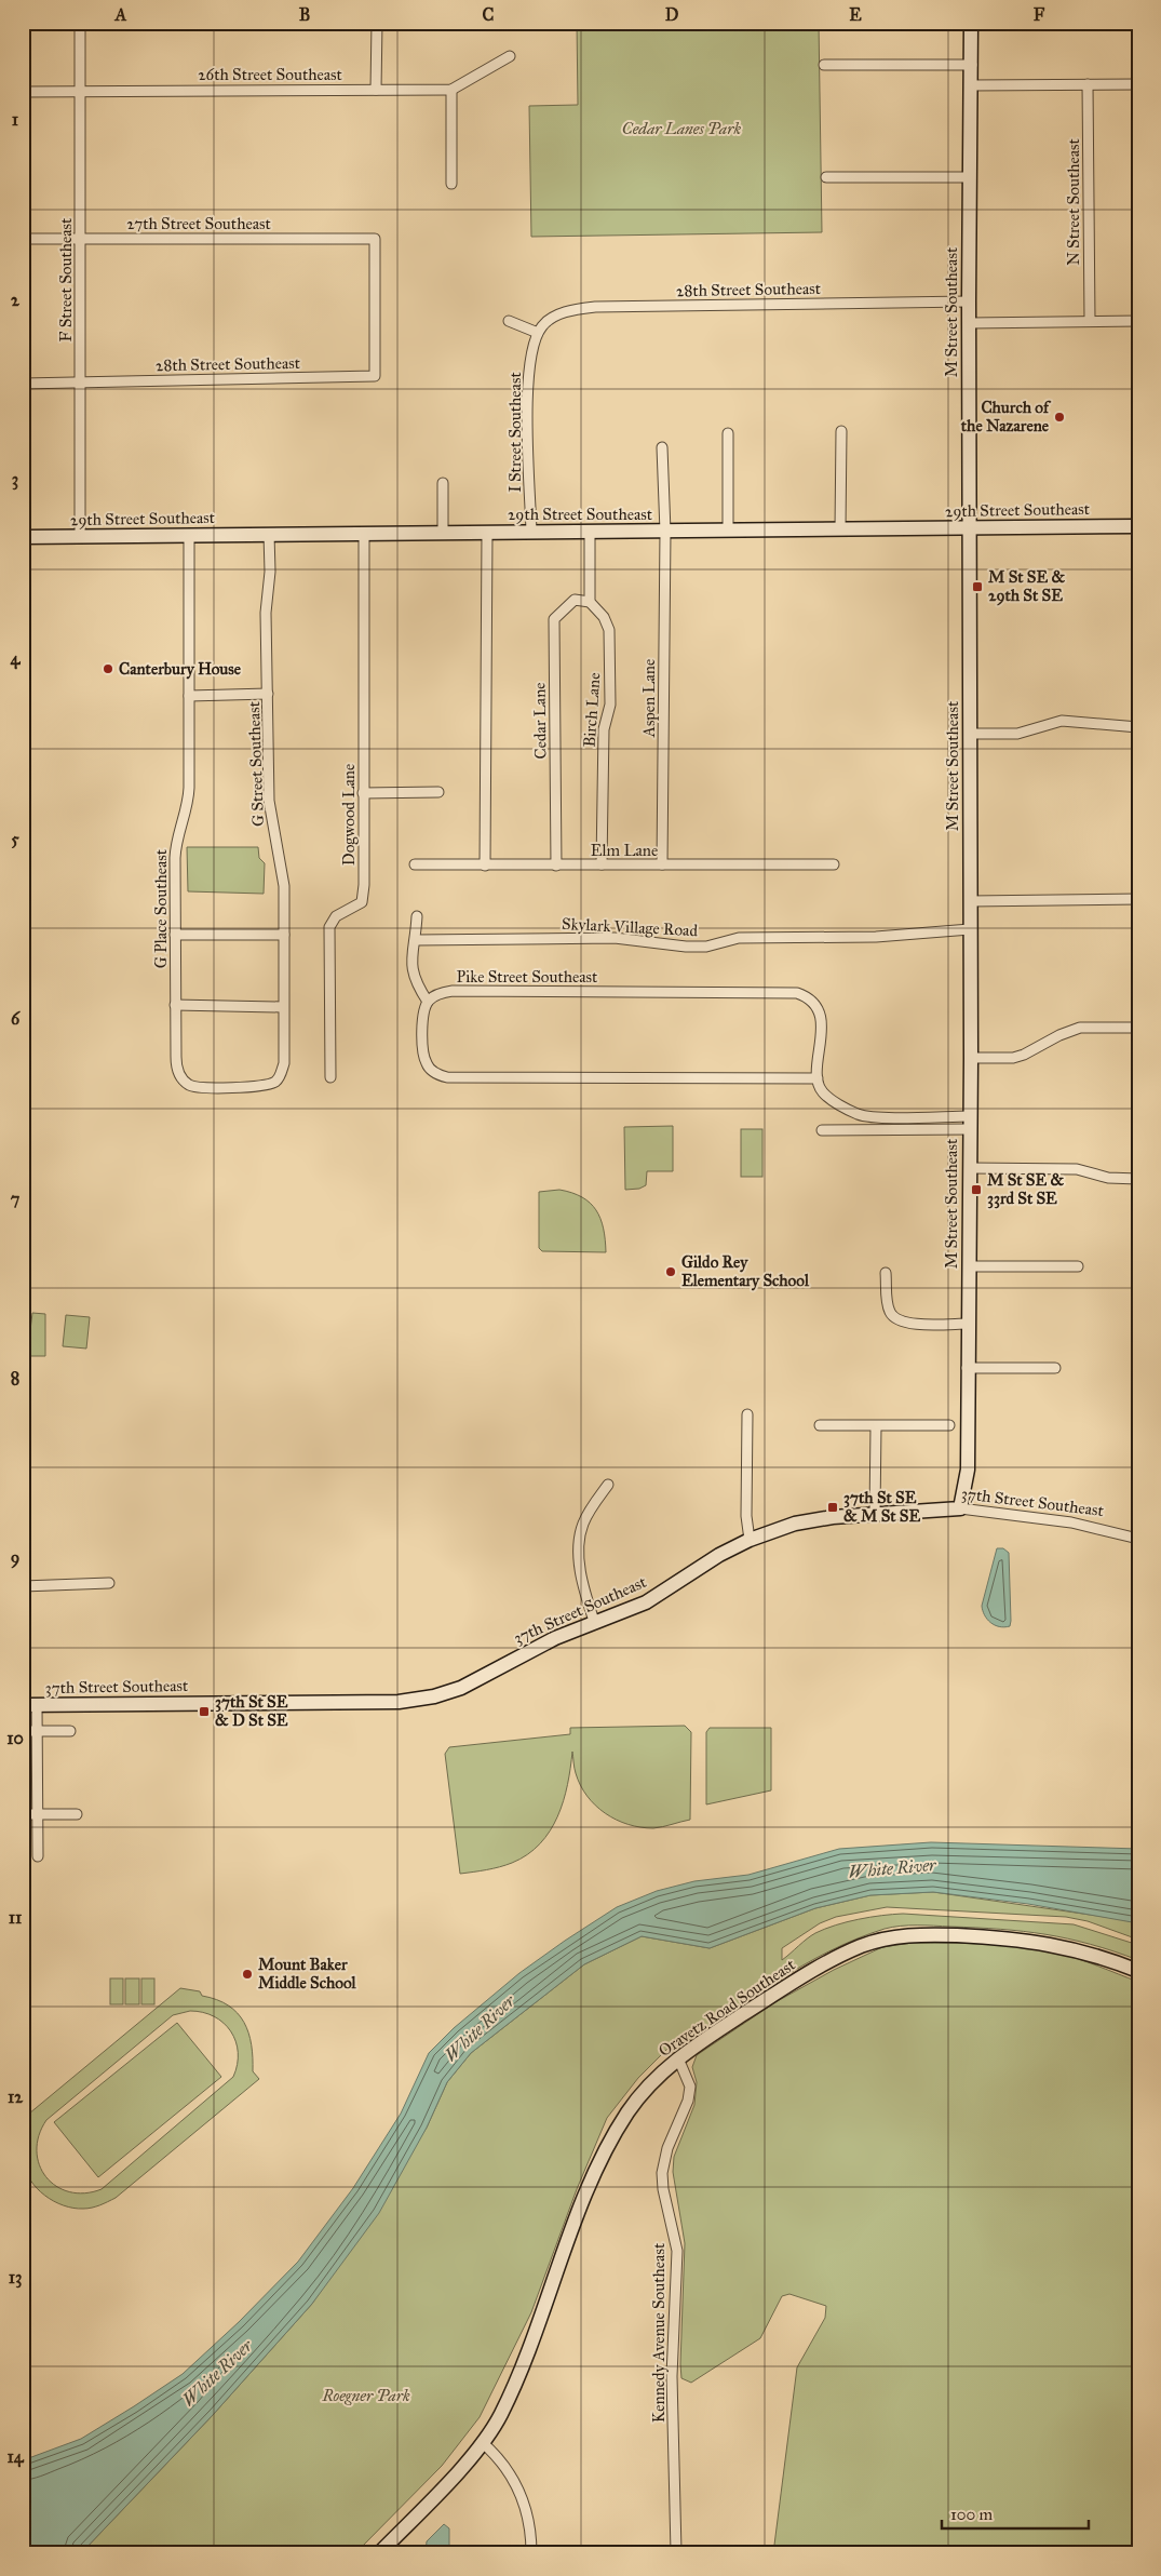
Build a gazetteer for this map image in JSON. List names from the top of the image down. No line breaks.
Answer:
{"streets":{"street":["26th Street Southeast","N Street Southeast","27th Street Southeast","F Street Southeast","28th Street Southeast","M Street Southeast","I Street Southeast","29th Street Southeast","Aspen Lane","Birch Lane","Cedar Lane","G Street Southeast","Dogwood Lane","Elm Lane","G Place Southeast","Skylark Village Road","Pike Street Southeast","37th Street Southeast","Oravetz Road Southeast","Kennedy Avenue Southeast"]},"crossings":[["26th Street Southeast","F Street Southeast"],["27th Street Southeast","F Street Southeast"],["27th Street Southeast","28th Street Southeast"],["F Street Southeast","28th Street Southeast"],["F Street Southeast","29th Street Southeast"],["28th Street Southeast","M Street Southeast"],["28th Street Southeast","I Street Southeast"],["M Street Southeast","29th Street Southeast"],["M Street Southeast","Skylark Village Road"],["M Street Southeast","37th Street Southeast"],["I Street Southeast","29th Street Southeast"],["29th Street Southeast","Aspen Lane"],["29th Street Southeast","G Street Southeast"],["29th Street Southeast","Dogwood Lane"],["29th Street Southeast","G Place Southeast"],["Aspen Lane","Elm Lane"],["Birch Lane","Cedar Lane"],["Birch Lane","Elm Lane"],["Cedar Lane","Elm Lane"],["G Street Southeast","G Place Southeast"],["Oravetz Road Southeast","Kennedy Avenue Southeast"]],"water":["White River"],"parks":["Cedar Lanes Park","Roegner Park"],"places":{"other":["Church of the Nazarene","Canterbury House","Gildo Rey Elementary School","Mount Baker Middle School"],"transit":["M St SE & 29th St SE","M St SE & 33rd St SE","37th St SE & M St SE","37th St SE & D St SE"]},"scale_bar":"100 m","grid":{"columns":["A","B","C","D","E","F"],"rows":["1","2","3","4","5","6","7","8","9","10","11","12","13","14"]}}
